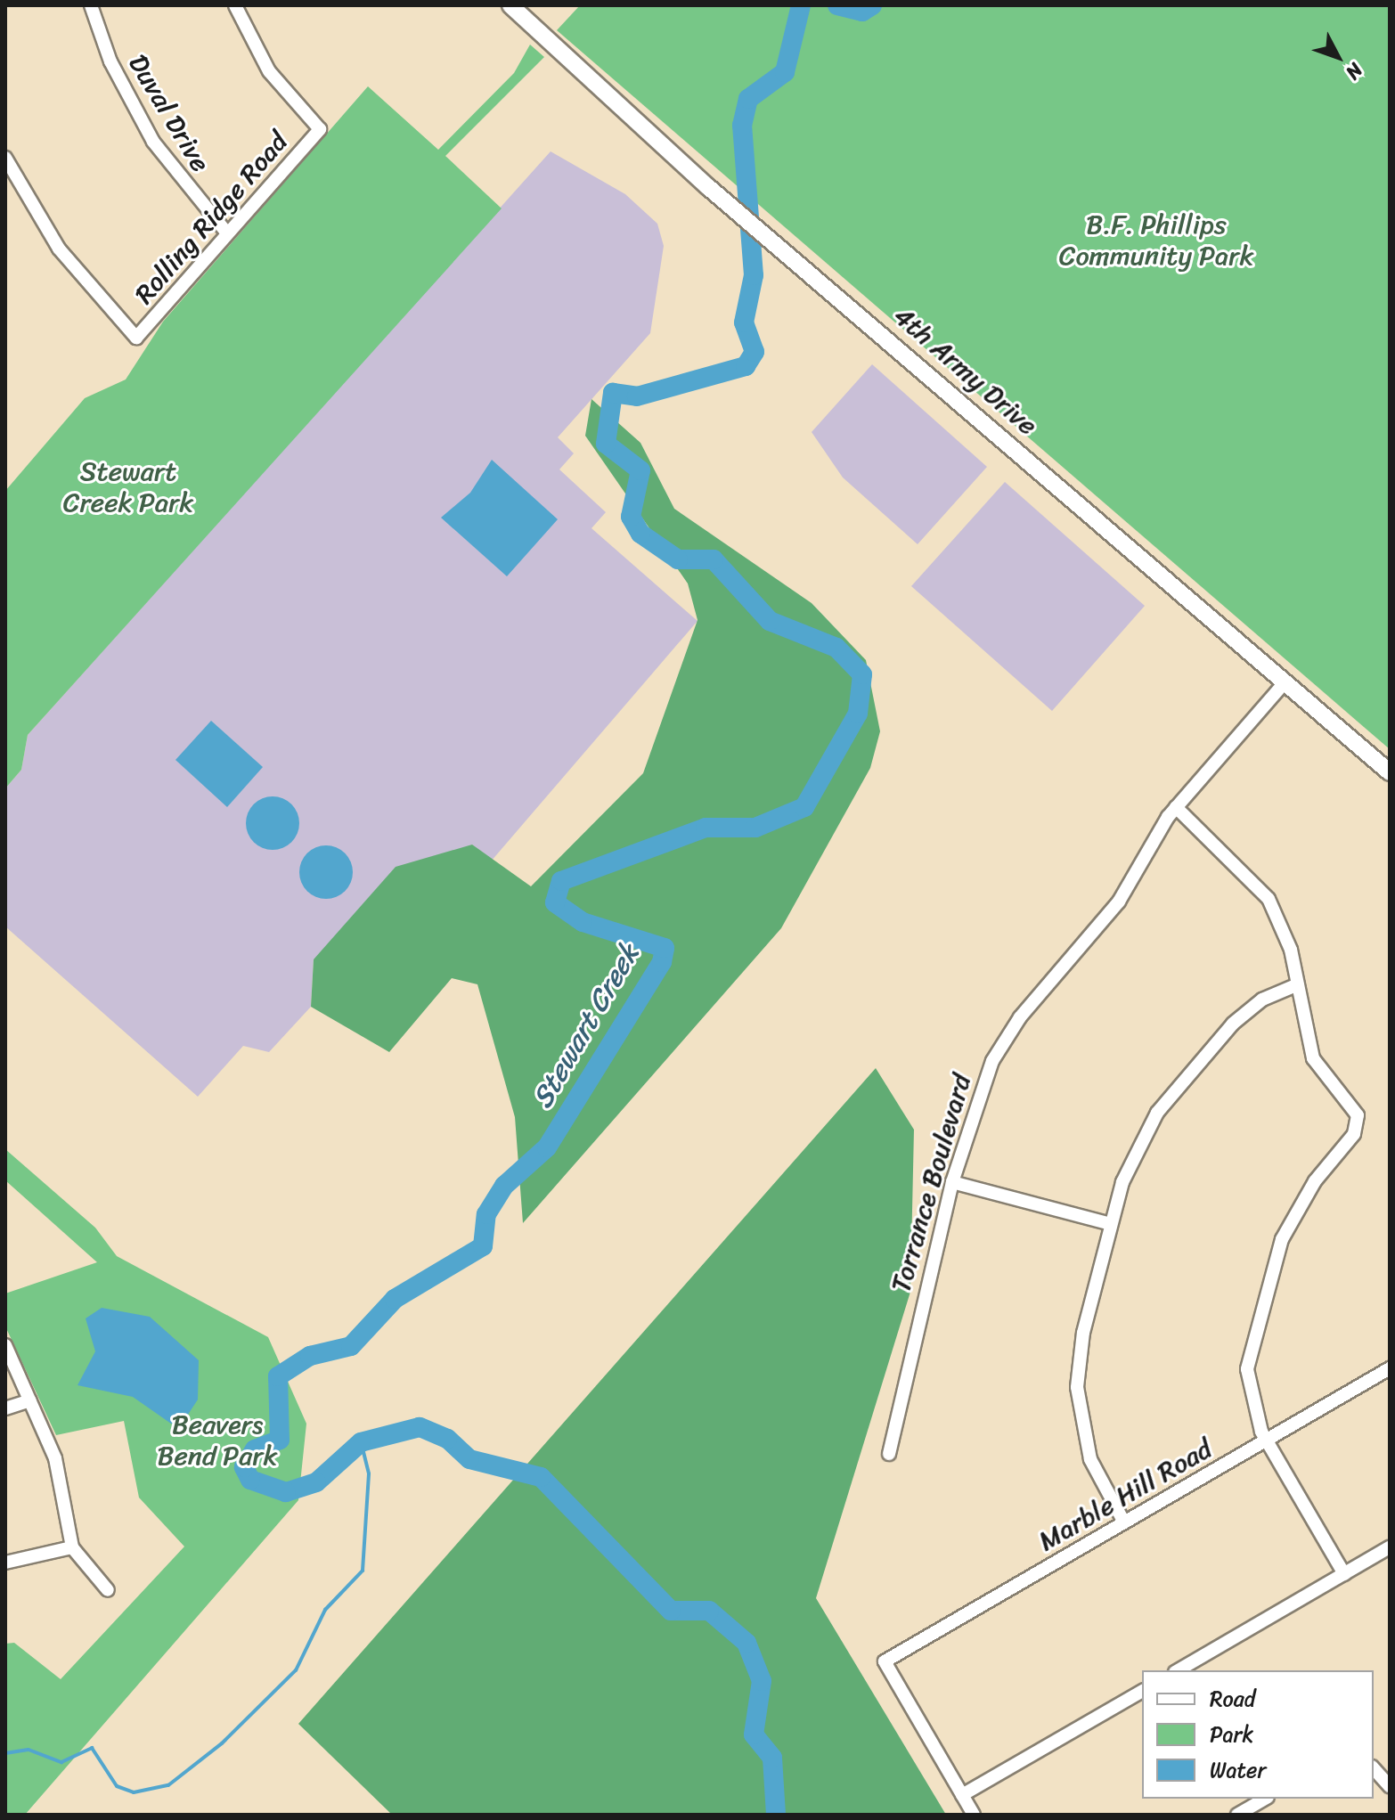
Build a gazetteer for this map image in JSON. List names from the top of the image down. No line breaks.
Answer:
{"streets":{"street":["Duval Drive","Rolling Ridge Road","4th Army Drive","Torrance Boulevard","Marble Hill Road"]},"crossings":[["Duval Drive","Rolling Ridge Road"],["4th Army Drive","Torrance Boulevard"]],"water":["Stewart Creek"],"parks":["B.F. Phillips Community Park","Stewart Creek Park","Beavers Bend Park"],"legend":["Road","Park","Water"],"north":"bottom right"}
